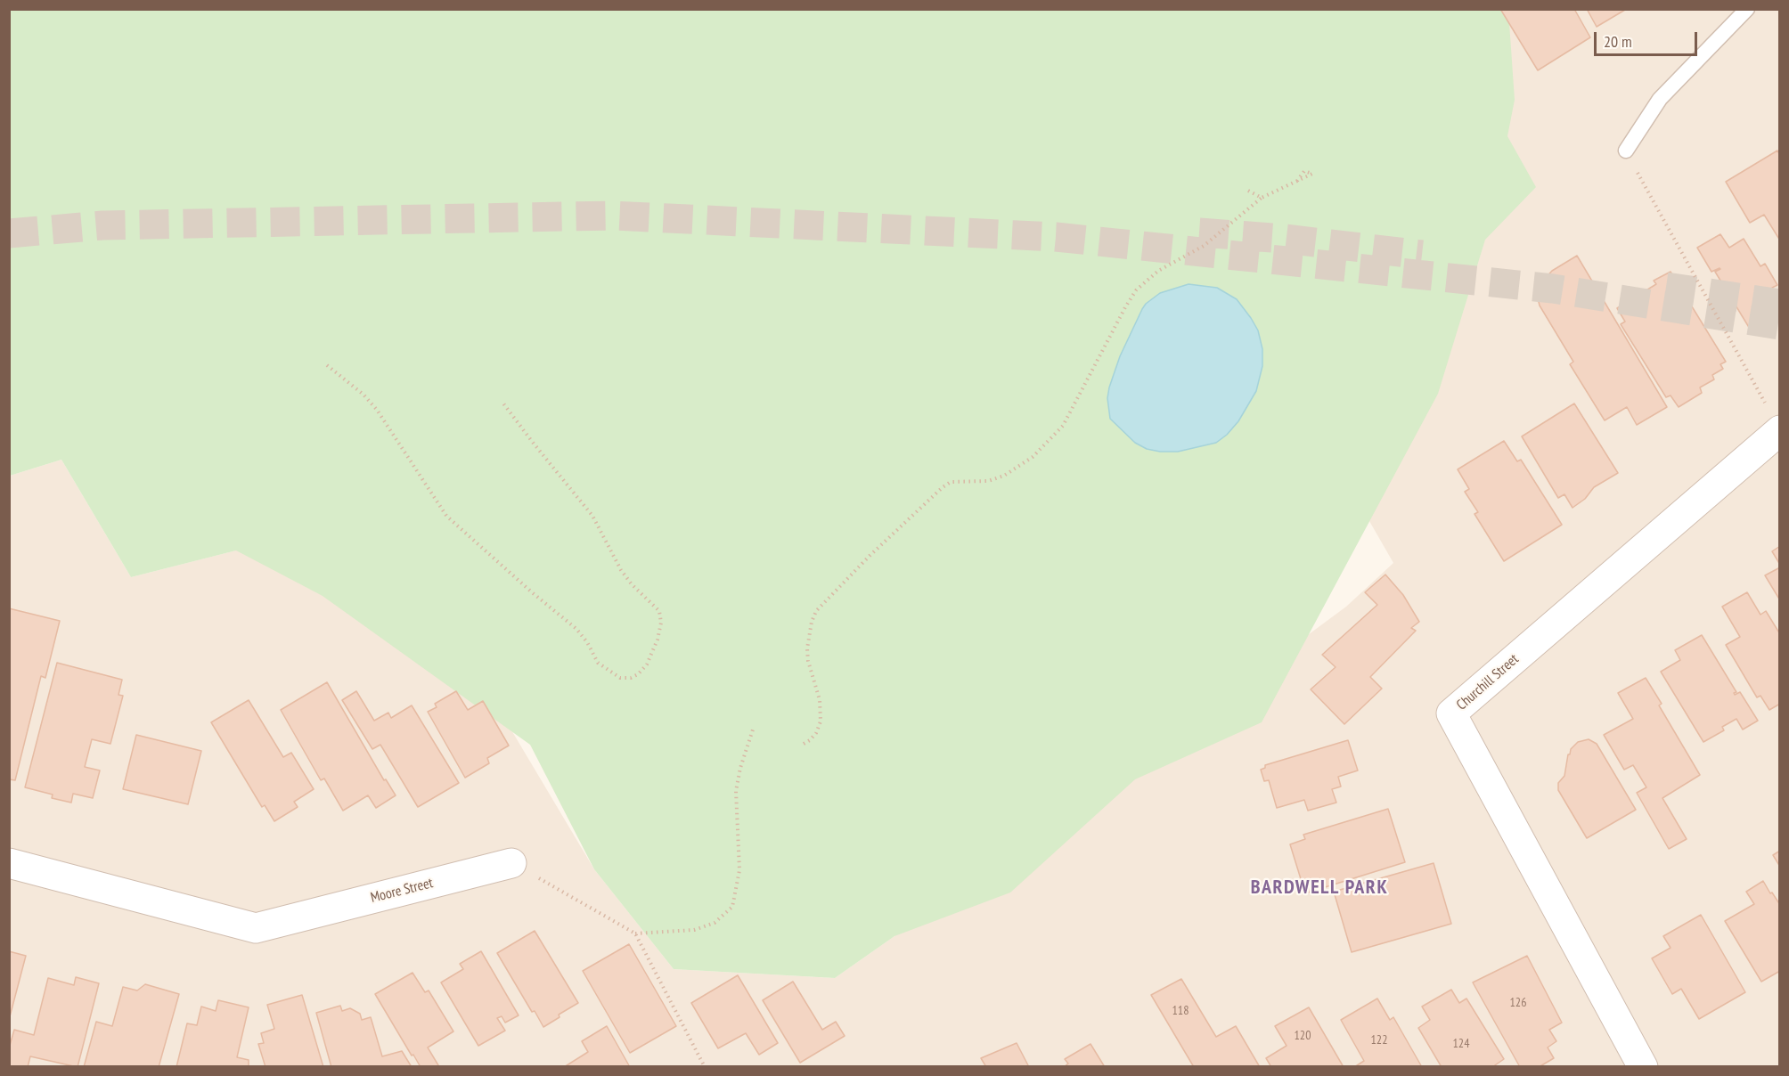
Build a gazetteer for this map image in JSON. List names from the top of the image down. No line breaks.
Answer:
{"streets":{"street":["Churchill Street","Moore Street"]},"districts":["BARDWELL PARK"],"house_numbers":["126","118","120","122","124"],"scale_bar":"20 m"}
